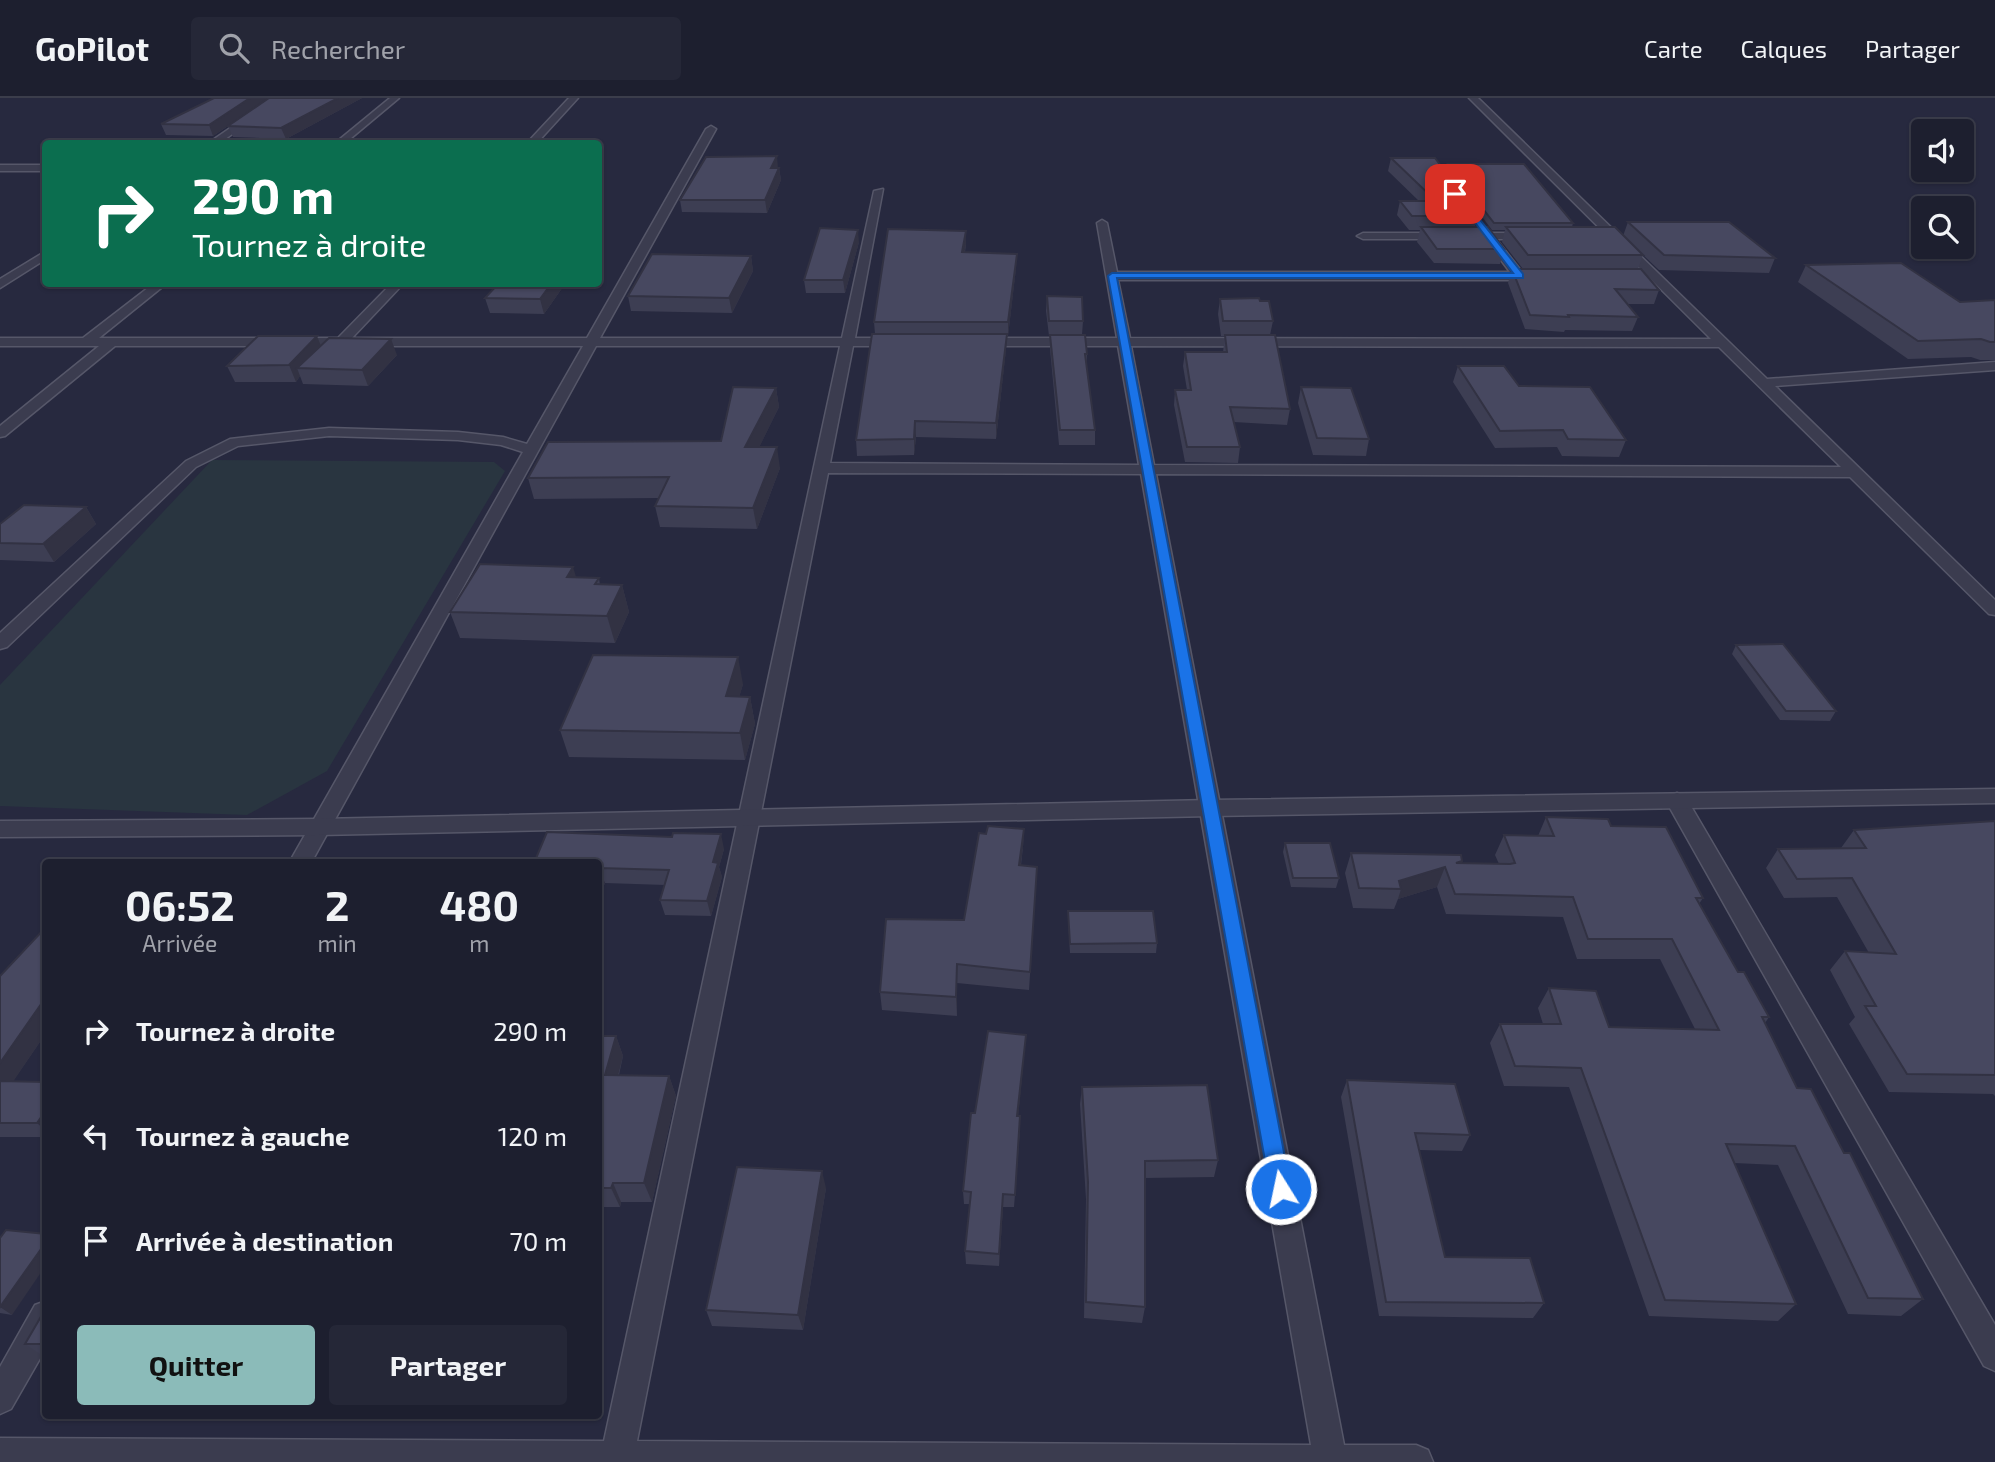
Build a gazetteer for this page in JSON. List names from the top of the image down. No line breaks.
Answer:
{"page":{"header":"GoPilot","search":"Rechercher","nav":["Carte","Calques","Partager"],"turn":["290 m","Tournez à droite"],"eta":["06:52","Arrivée","2","min","480","m"],"list":[{"name":"Tournez à droite","value":"290 m"},{"name":"Tournez à gauche","value":"120 m"},{"name":"Arrivée à destination","value":"70 m"}],"buttons":["Quitter","Partager"]}}
